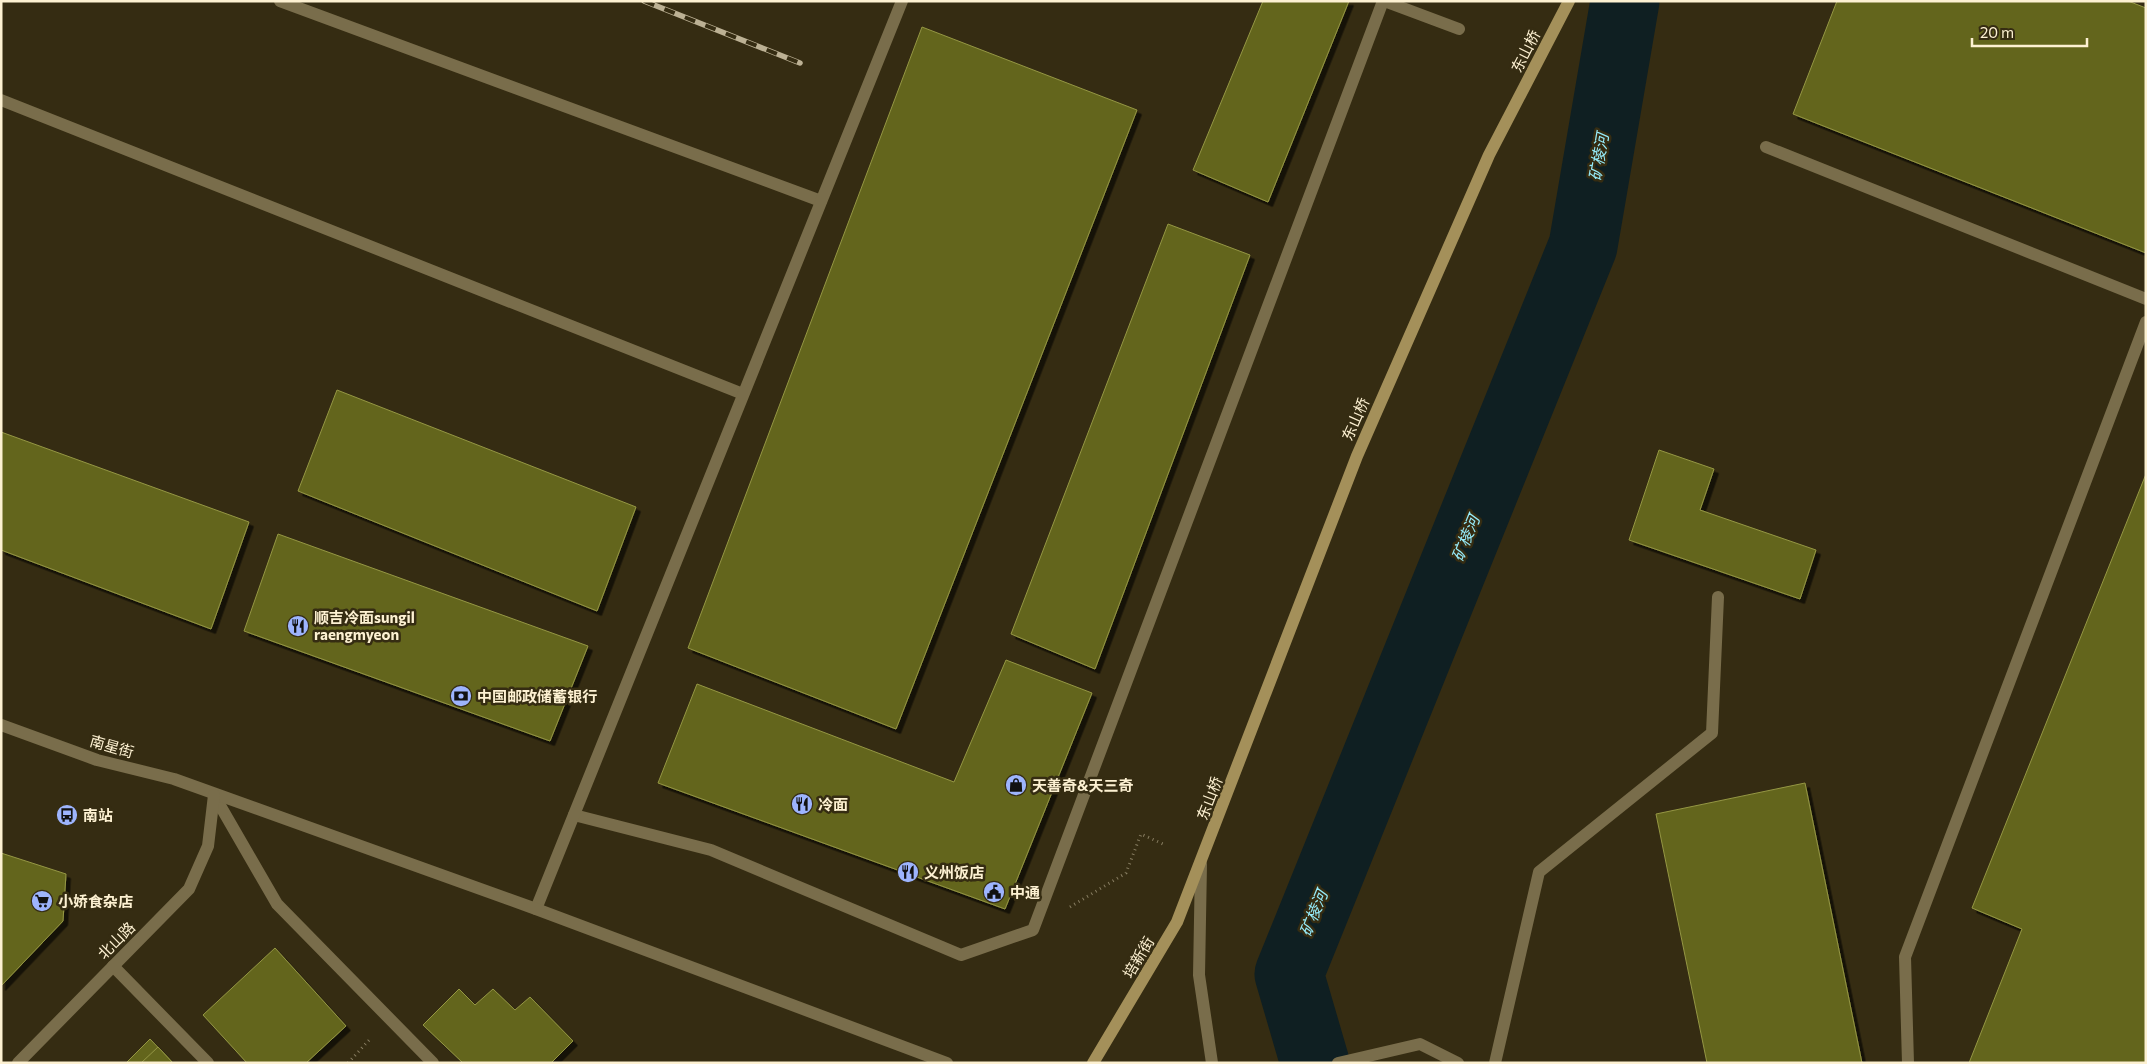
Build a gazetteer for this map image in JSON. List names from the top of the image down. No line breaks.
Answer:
{"streets":{"main road":["东山桥","培新街"],"street":["南星街","北山路"]},"crossings":[["东山桥","培新街"],["南星街","北山路"]],"water":["矿棱河"],"places":{"restaurant":["顺吉冷面sungil raengmyeon","冷面","义州饭店"],"bank":["中国邮政储蓄银行"],"shop":["天善奇&天三奇"],"bus stop":["南站"],"public building":["中通"],"supermarket":["小娇食杂店"]},"scale_bar":"20 m"}
